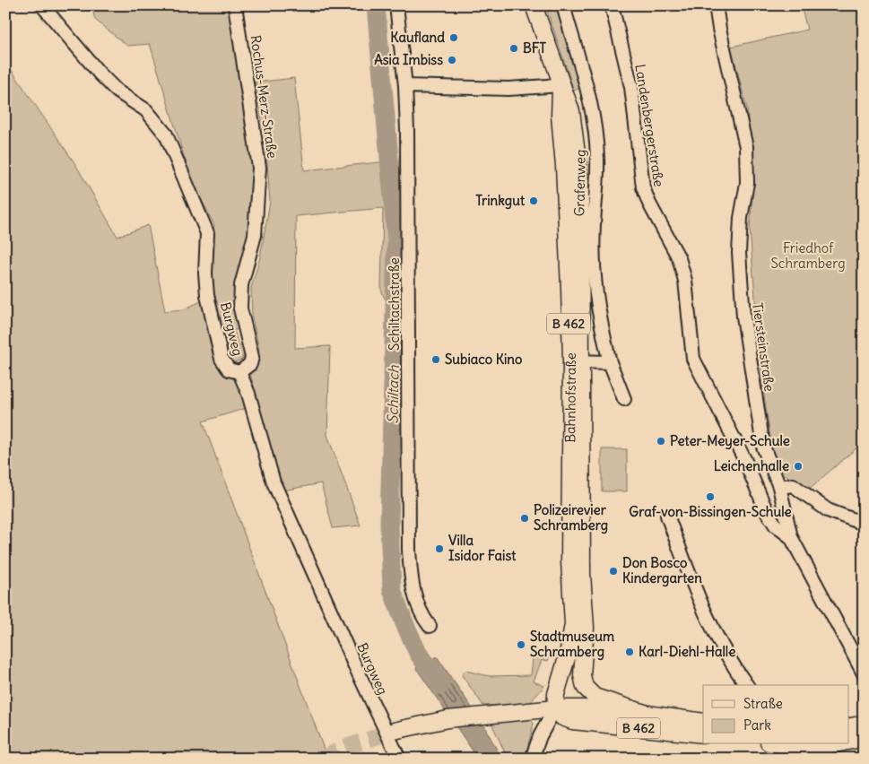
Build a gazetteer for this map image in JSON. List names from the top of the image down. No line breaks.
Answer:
{"streets":{"main road":["B 462","Bahnhofstraße"],"street":["Rochus-Merz-Straße","Landenbergerstraße","Grafenweg","Schiltachstraße","Burgweg","Tiersteinstraße"]},"crossings":[["Rochus-Merz-Straße","Burgweg"],["Landenbergerstraße","Tiersteinstraße"],["B 462","Bahnhofstraße"]],"water":["Schiltach"],"parks":["Friedhof Schramberg"],"places":["Kaufland","BFT","Asia Imbiss","Trinkgut","Subiaco Kino","Peter-Meyer-Schule","Leichenhalle","Graf-von-Bissingen-Schule","Polizeirevier Schramberg","Villa Isidor Faist","Don Bosco Kindergarten","Stadtmuseum Schramberg","Karl-Diehl-Halle"],"legend":["Straße","Park"]}
